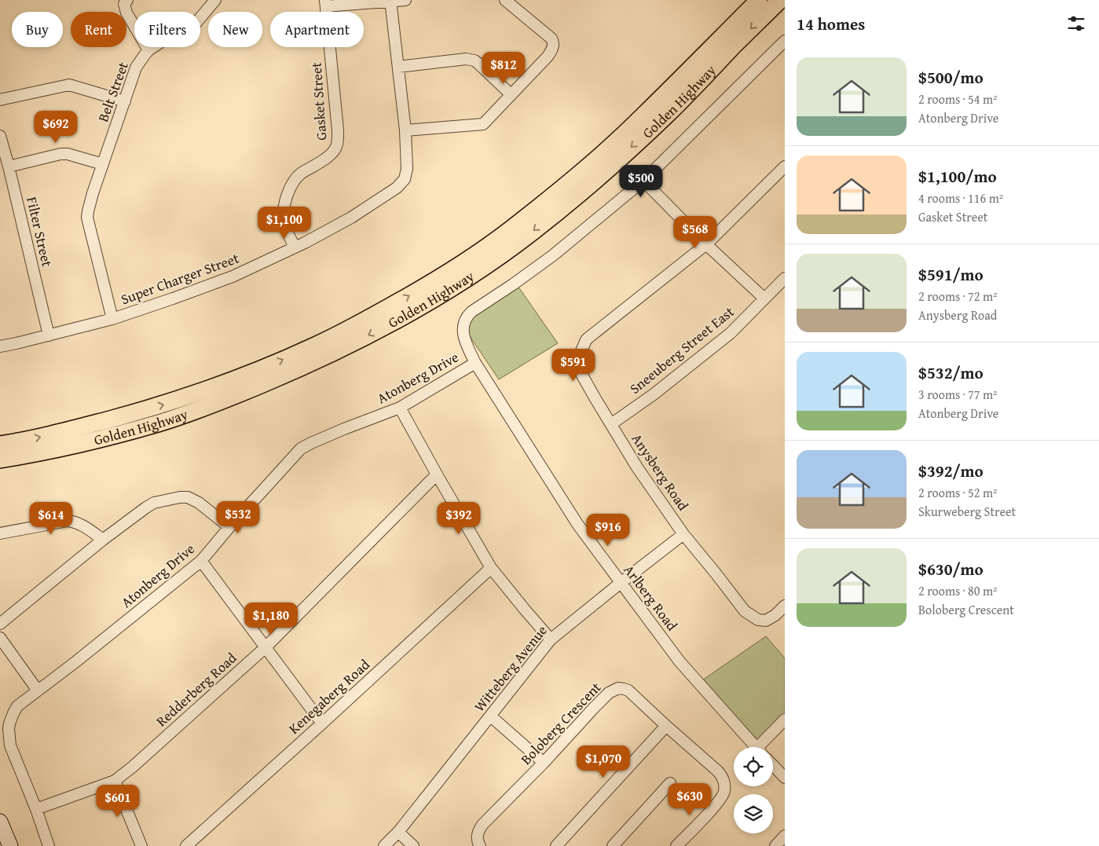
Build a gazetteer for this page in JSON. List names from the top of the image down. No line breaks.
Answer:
{"streets":{"main road":["Golden Highway"],"street":["Belt Street","Gasket Street","Filter Street","Super Charger Street","Sneeuberg Street East","Atonberg Drive","Anysberg Road","Arlberg Road","Witteberg Avenue","Redderberg Road","Kenegaberg Road","Boloberg Crescent"]},"crossings":[["Belt Street","Super Charger Street"],["Gasket Street","Super Charger Street"],["Filter Street","Super Charger Street"],["Sneeuberg Street East","Anysberg Road"],["Atonberg Drive","Arlberg Road"],["Atonberg Drive","Redderberg Road"],["Anysberg Road","Witteberg Avenue"],["Arlberg Road","Witteberg Avenue"]],"page":{"heading":"14 homes","chip":["Buy","Rent","Filters","New","Apartment"],"list":[{"name":"$500/mo","note":"2 rooms · 54 m² · Atonberg Drive"},{"name":"$1,100/mo","note":"4 rooms · 116 m² · Gasket Street"},{"name":"$591/mo","note":"2 rooms · 72 m² · Anysberg Road"},{"name":"$532/mo","note":"3 rooms · 77 m² · Atonberg Drive"},{"name":"$392/mo","note":"2 rooms · 52 m² · Skurweberg Street"},{"name":"$630/mo","note":"2 rooms · 80 m² · Boloberg Crescent"}],"price":["$812","$692","$500","$1,100","$568","$591","$532","$614","$392","$916","$1,180","$1,070","$630","$601"]}}
